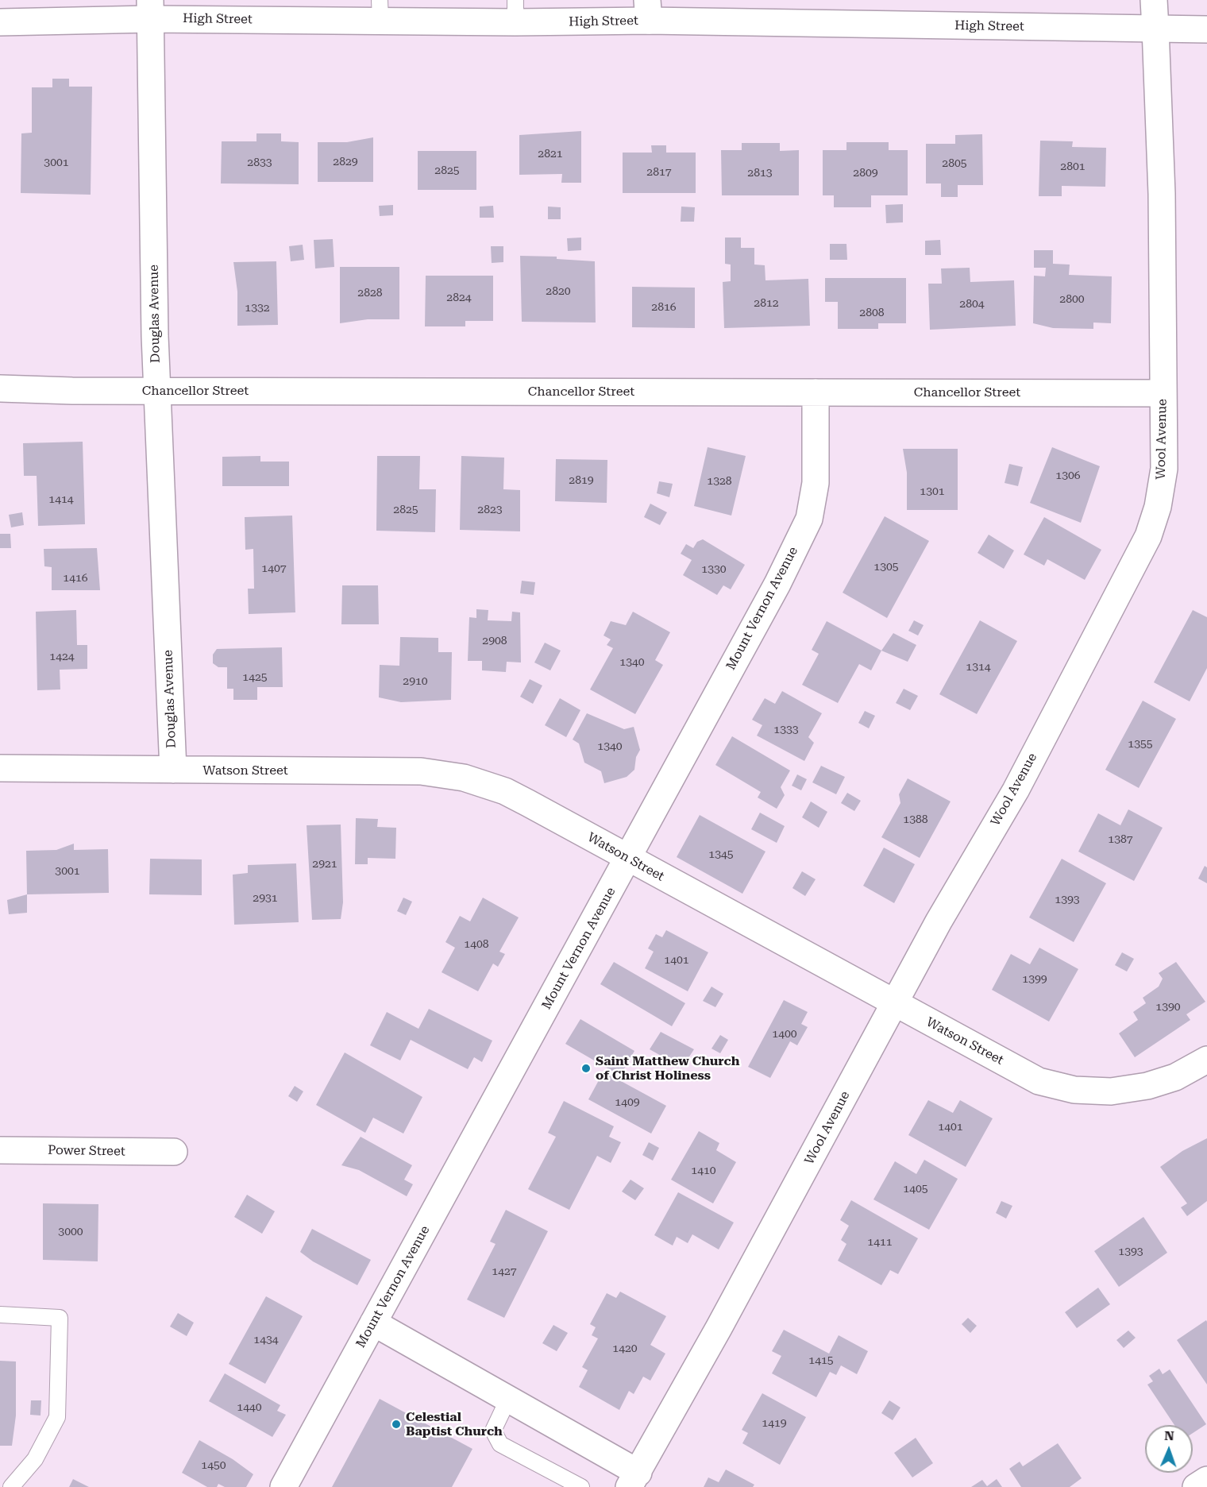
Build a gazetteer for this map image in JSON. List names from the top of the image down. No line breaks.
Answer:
{"streets":{"street":["High Street","Douglas Avenue","Chancellor Street","Wool Avenue","Mount Vernon Avenue","Watson Street","Power Street"]},"crossings":[["High Street","Douglas Avenue"],["High Street","Wool Avenue"],["Douglas Avenue","Chancellor Street"],["Douglas Avenue","Watson Street"],["Chancellor Street","Wool Avenue"],["Chancellor Street","Mount Vernon Avenue"],["Wool Avenue","Watson Street"],["Mount Vernon Avenue","Watson Street"]],"places":["Saint Matthew Church of Christ Holiness","Celestial Baptist Church"],"house_numbers":["2821","2829","3001","2833","2805","2801","2825","2817","2813","2809","2820","2828","2824","2800","2812","2804","2816","1332","2808","1306","2819","1328","1301","1414","2825","2823","1305","1407","1330","1416","2908","1424","1340","1314","1425","2910","1333","1355","1340","1388","1387","1345","2921","3001","2931","1393","1408","1401","1399","1390","1400","1409","1401","1410","1405","3000","1411","1393","1427","1434","1420","1415","1440","1419","1450"],"north":"top"}
